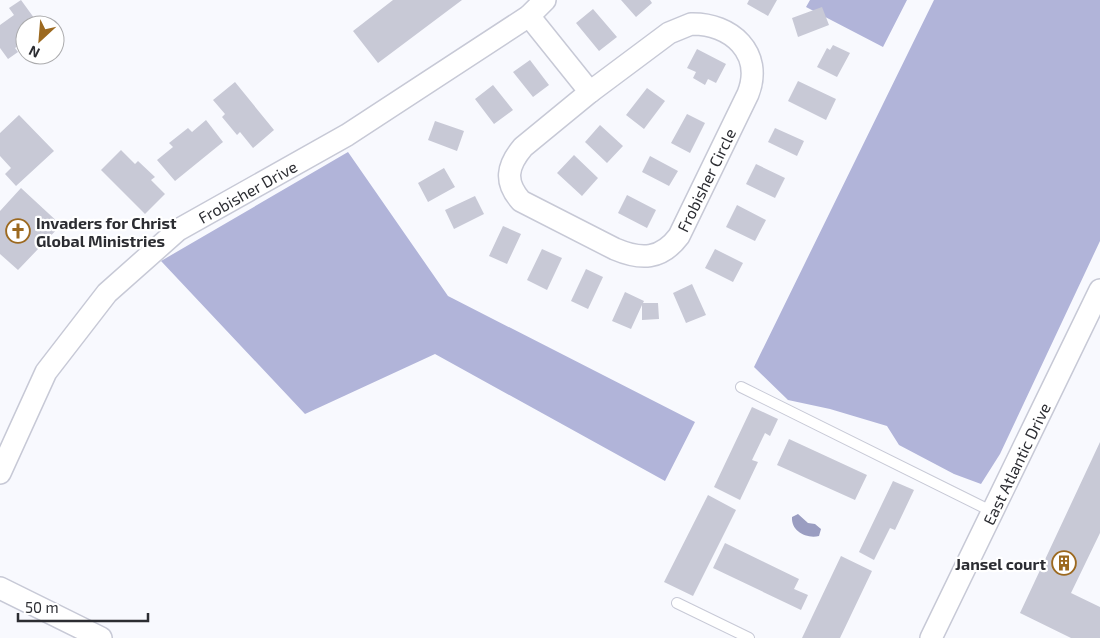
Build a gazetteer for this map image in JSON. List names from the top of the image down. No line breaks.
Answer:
{"streets":{"street":["Frobisher Circle","Frobisher Drive","East Atlantic Drive"]},"places":{"church":["Invaders for Christ Global Ministries"],"building":["Jansel court"]},"scale_bar":"50 m","north":"bottom left"}
